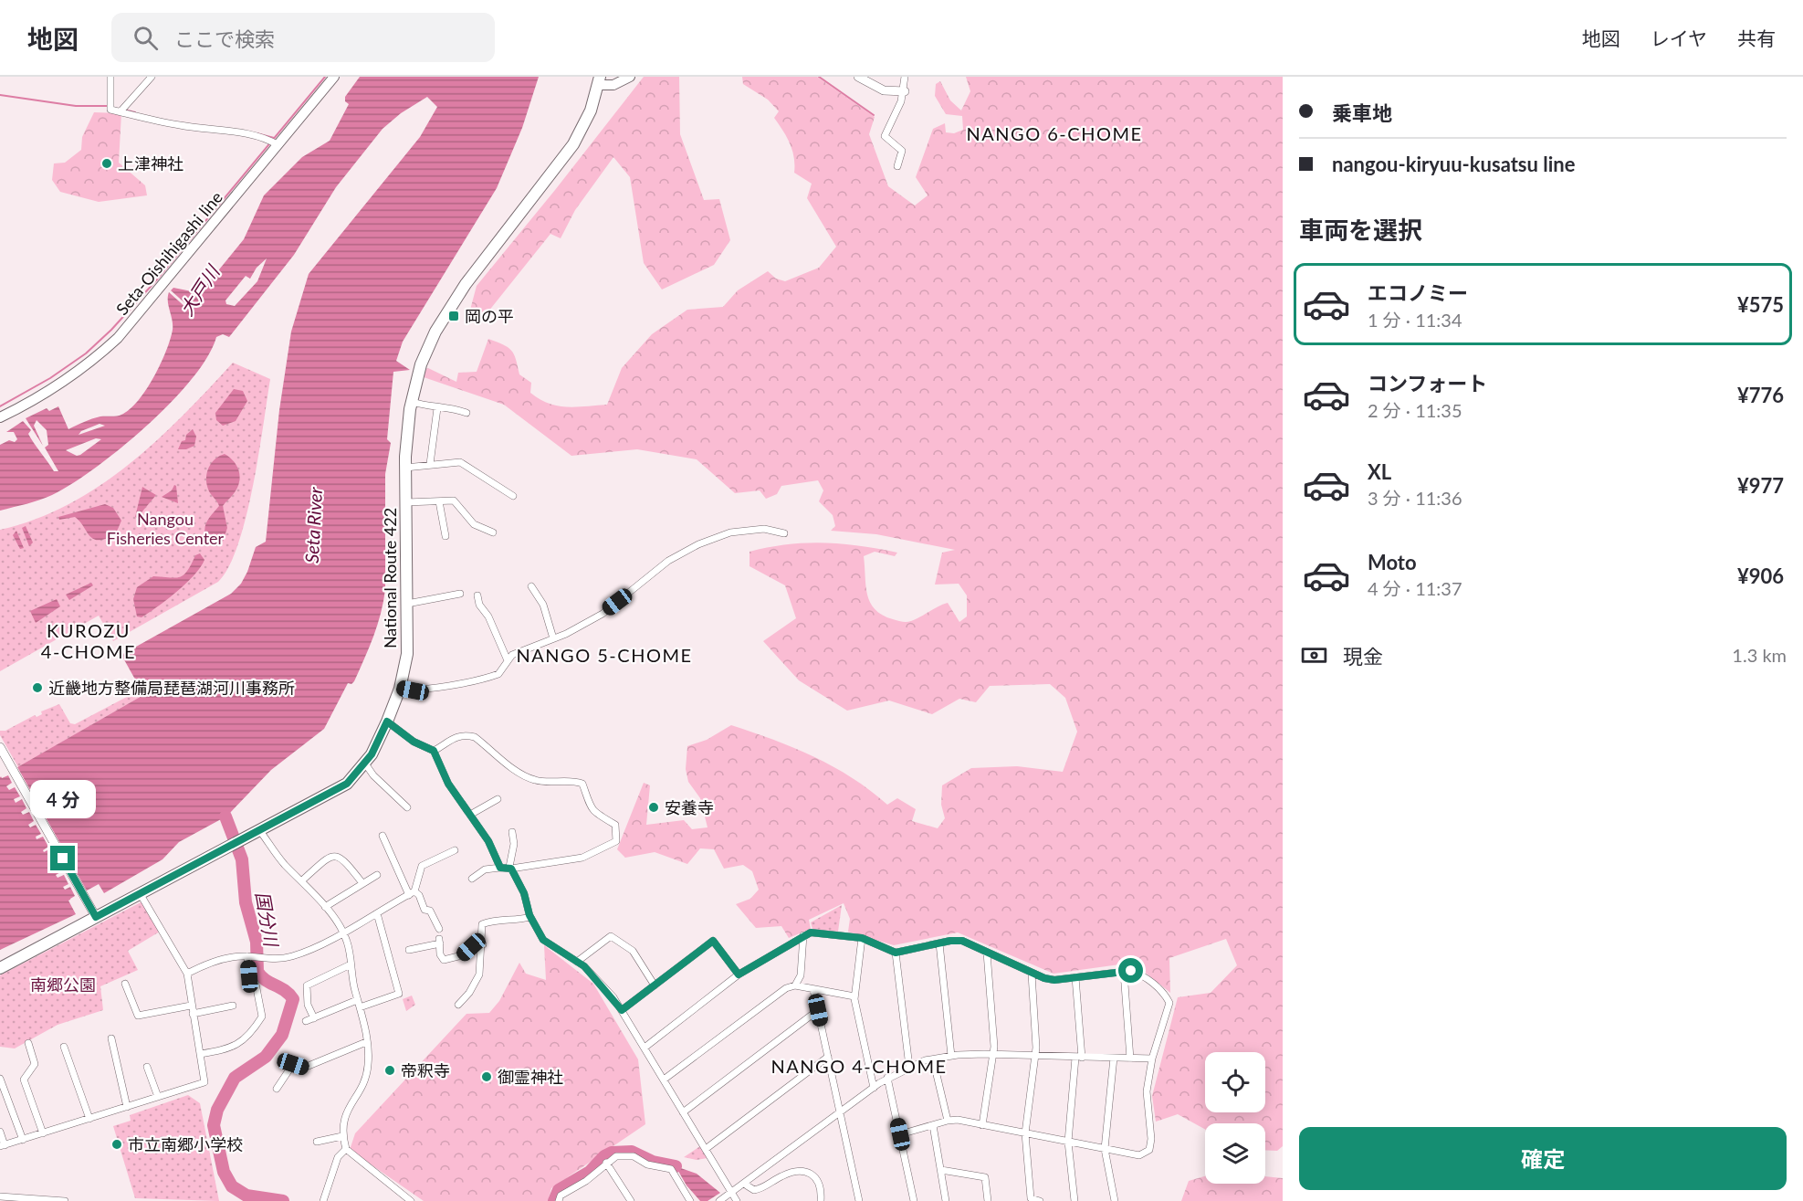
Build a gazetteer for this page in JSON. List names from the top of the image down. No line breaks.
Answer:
{"streets":{"highway":["National Route 422"],"main road":["Seta-Oishihigashi line"]},"districts":["NANGO 6-CHOME","KUROZU 4-CHOME","NANGO 5-CHOME","NANGO 4-CHOME"],"water":["大戸川","Seta River","国分川"],"parks":["Nangou Fisheries Center","南郷公園"],"places":{"other":["上津神社","近畿地方整備局琵琶湖河川事務所","安養寺","帝釈寺","御霊神社","市立南郷小学校"],"transit":["岡の平"]},"page":{"header":"地図","search":"ここで検索","nav":["地図","レイヤ","共有"],"banner":["乗車地","nangou-kiryuu-kusatsu line"],"heading":"車両を選択","list":[{"name":"エコノミー","note":"1 分 · 11:34","value":"¥575"},{"name":"コンフォート","note":"2 分 · 11:35","value":"¥776"},{"name":"XL","note":"3 分 · 11:36","value":"¥977"},{"name":"Moto","note":"4 分 · 11:37","value":"¥906"}],"pay":["現金","1.3 km"],"bubble":"4 分","buttons":"確定"}}
